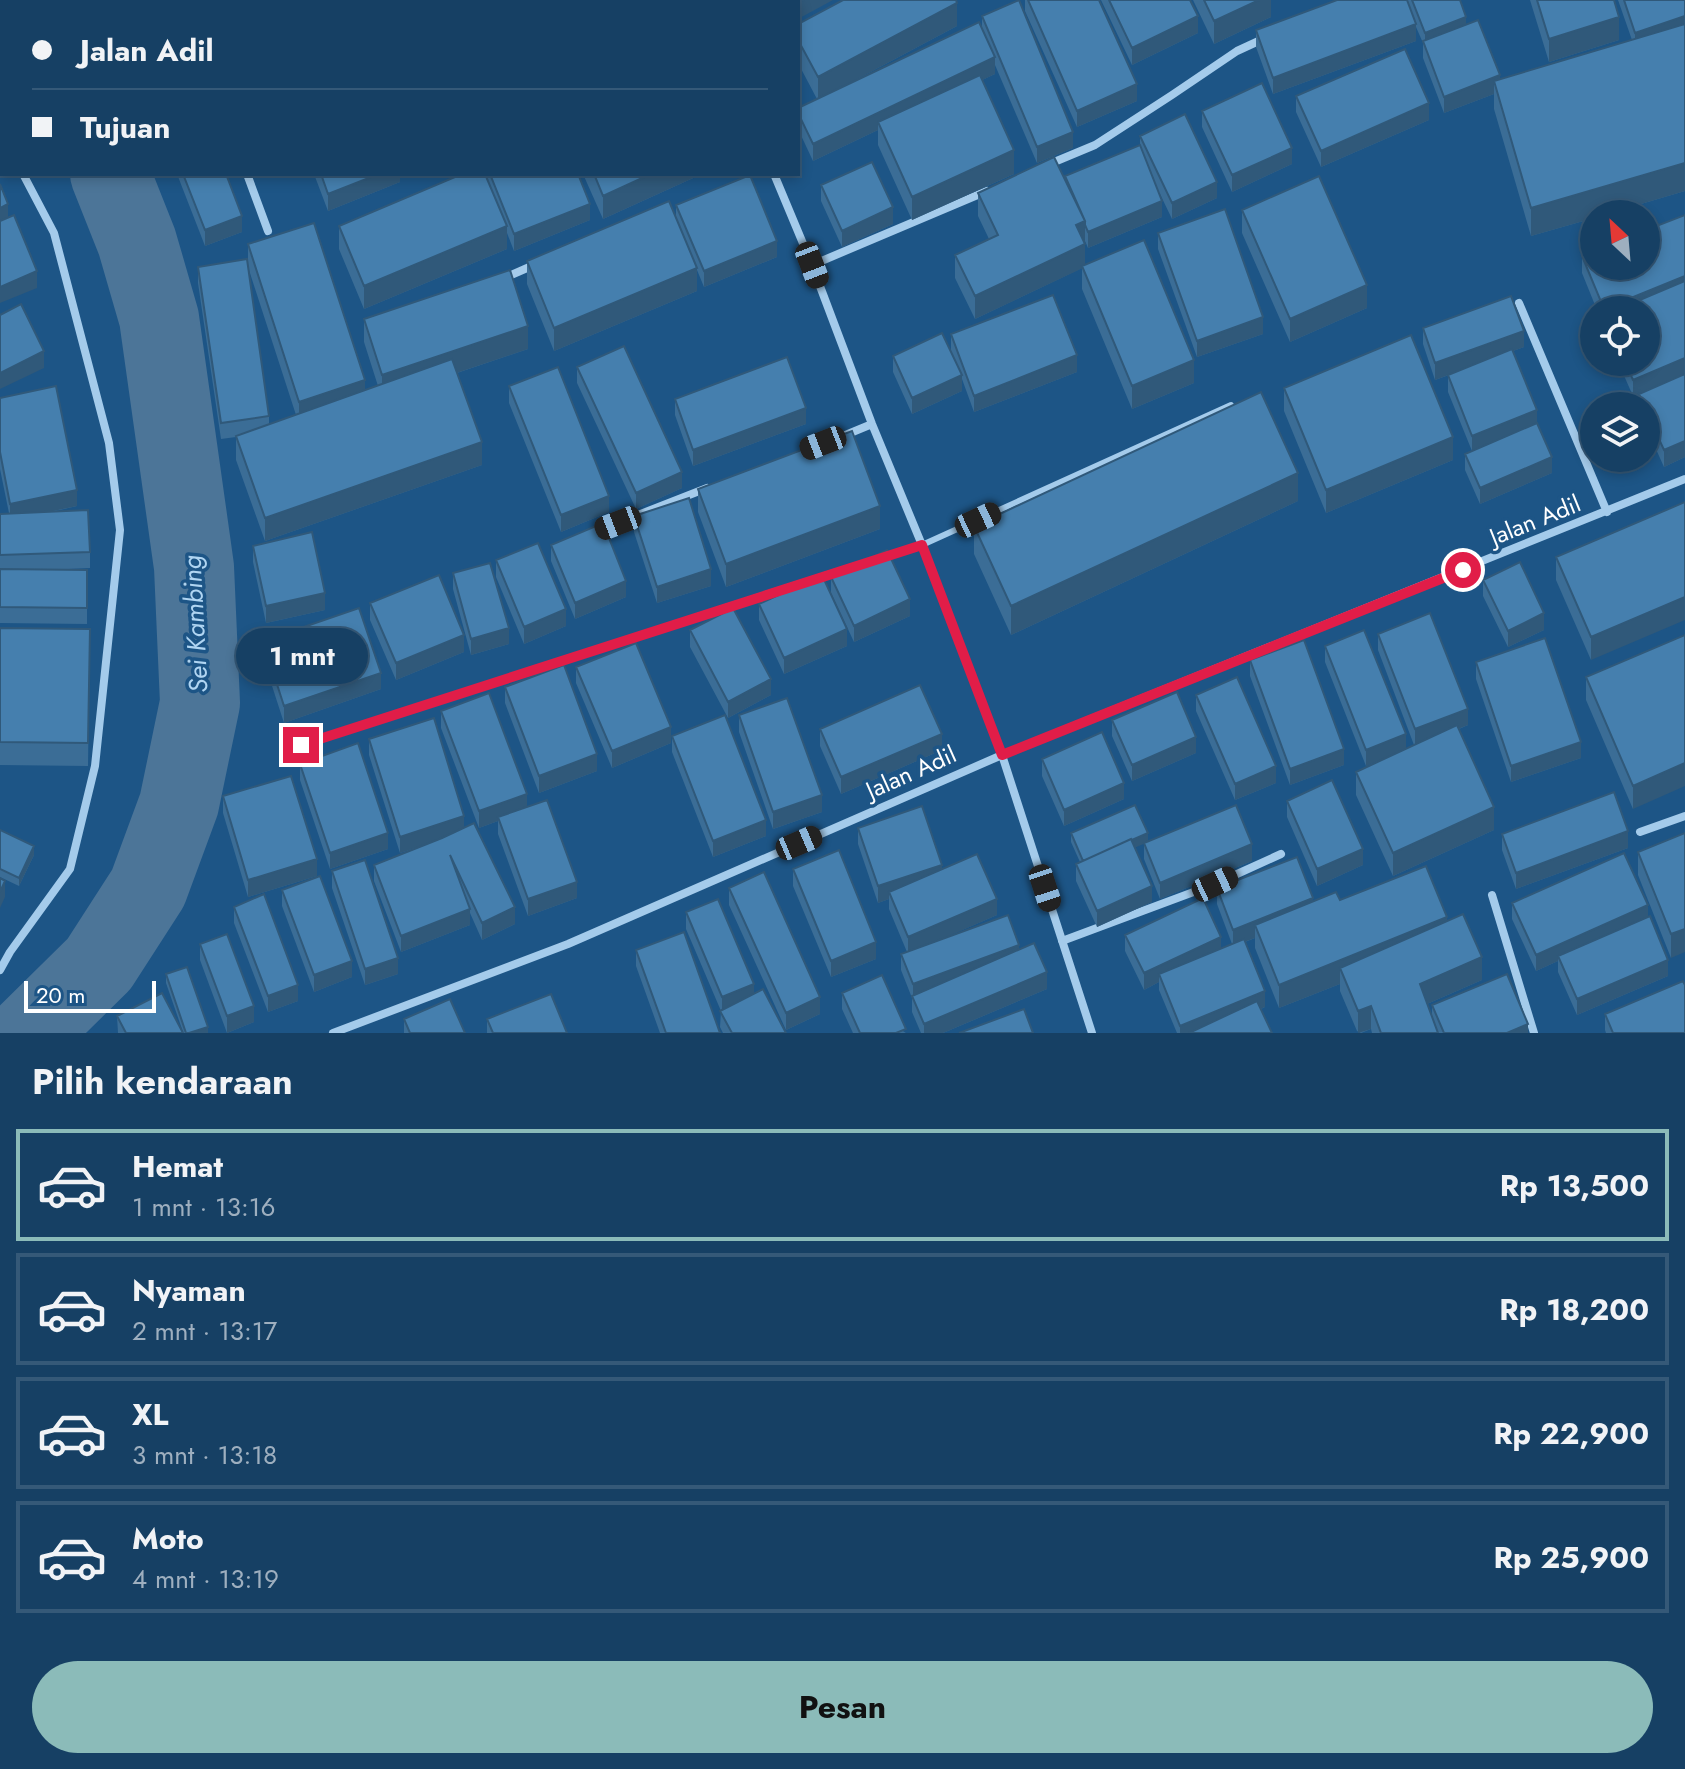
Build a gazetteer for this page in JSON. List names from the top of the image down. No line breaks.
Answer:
{"streets":{"street":["Jalan Adil"]},"water":["Sei Kambing"],"scale_bar":"20 m","north":"top left","page":{"banner":["Jalan Adil","Tujuan"],"bubble":"1 mnt","scale":"20 m","heading":"Pilih kendaraan","list":[{"name":"Hemat","note":"1 mnt · 13:16","value":"Rp 13,500"},{"name":"Nyaman","note":"2 mnt · 13:17","value":"Rp 18,200"},{"name":"XL","note":"3 mnt · 13:18","value":"Rp 22,900"},{"name":"Moto","note":"4 mnt · 13:19","value":"Rp 25,900"}],"buttons":"Pesan"}}
